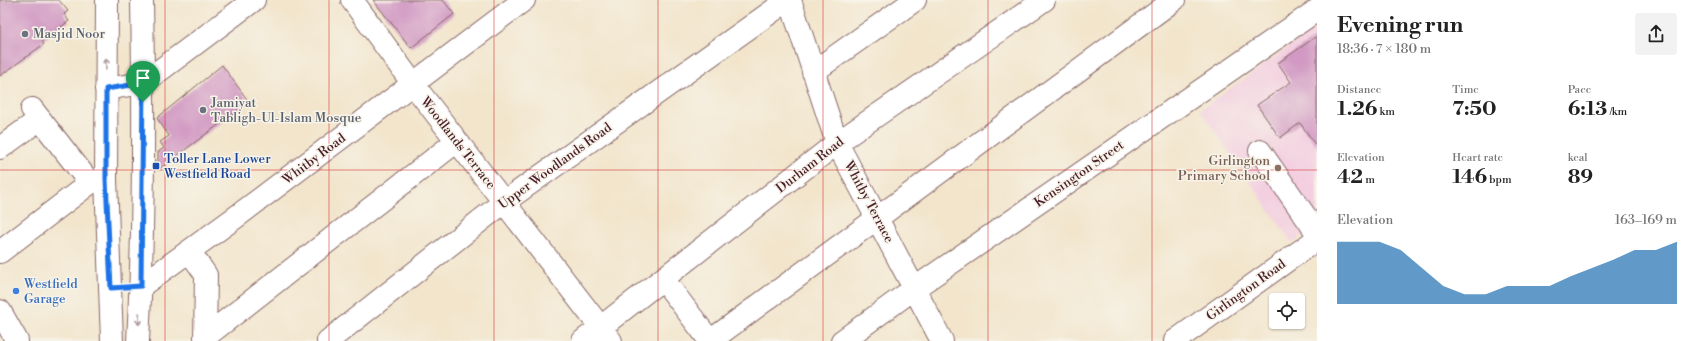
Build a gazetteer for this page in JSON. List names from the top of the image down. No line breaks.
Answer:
{"streets":{"street":["Woodlands Terrace","Whitby Road","Durham Road","Upper Woodlands Road","Kensington Street","Whitby Terrace","Girlington Road"]},"crossings":[["Woodlands Terrace","Whitby Road"],["Woodlands Terrace","Durham Road"],["Woodlands Terrace","Upper Woodlands Road"],["Durham Road","Whitby Terrace"],["Upper Woodlands Road","Whitby Terrace"],["Kensington Street","Whitby Terrace"]],"places":{"other":["Masjid Noor","Jamiyat Tabligh-Ul-Islam Mosque","Girlington Primary School","Westfield Garage"],"transit":["Toller Lane Lower Westfield Road"]},"page":{"heading":["Evening run","18:36 · 7 × 180 m"],"stats":[["Distance","1.26 km"],["Time","7:50"],["Pace","6:13 /km"],["Elevation","42 m"],["Heart rate","146 bpm"],["kcal","89"]],"chart":["Elevation","163–169 m"]}}
